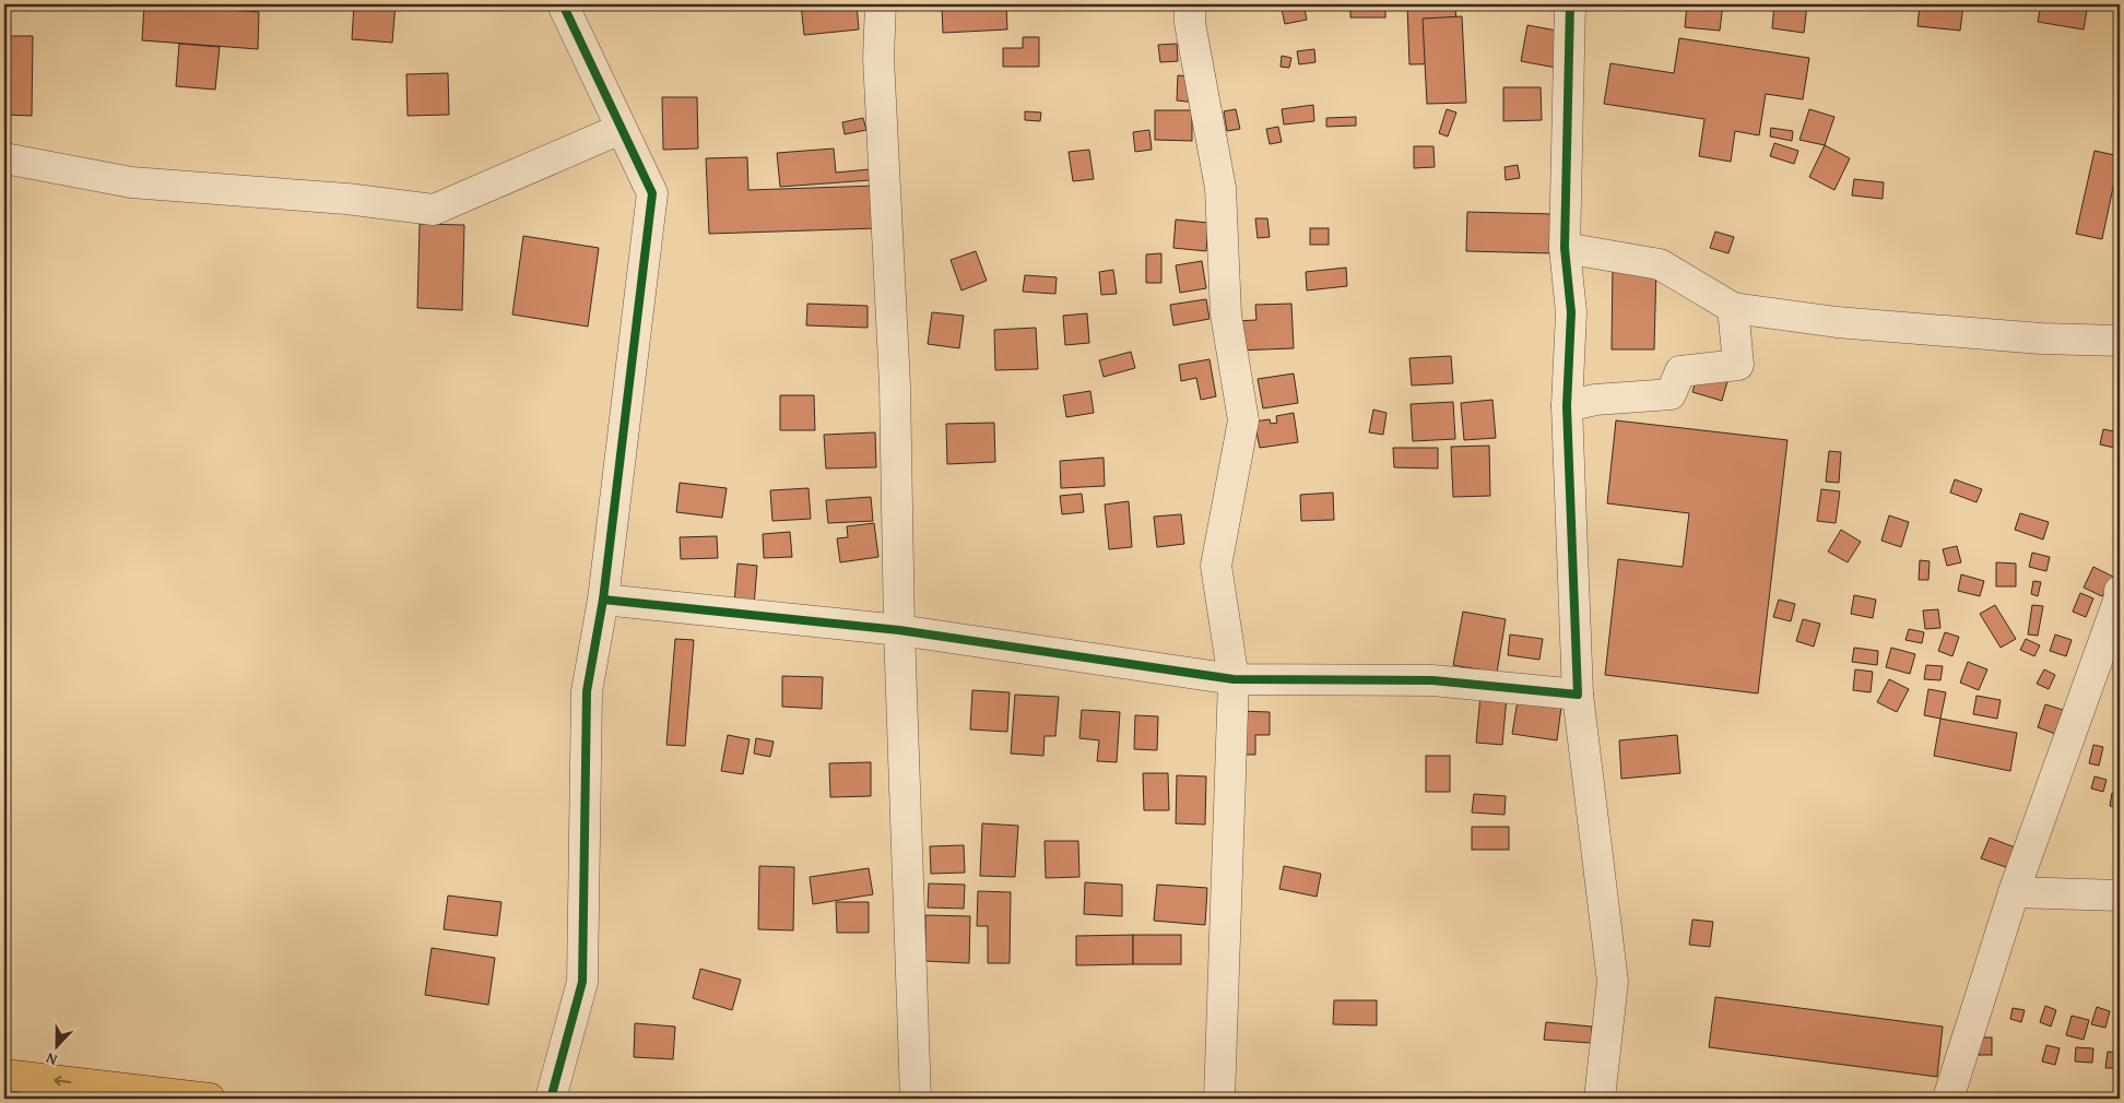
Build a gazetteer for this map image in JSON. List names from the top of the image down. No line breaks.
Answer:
{"north":"bottom"}
